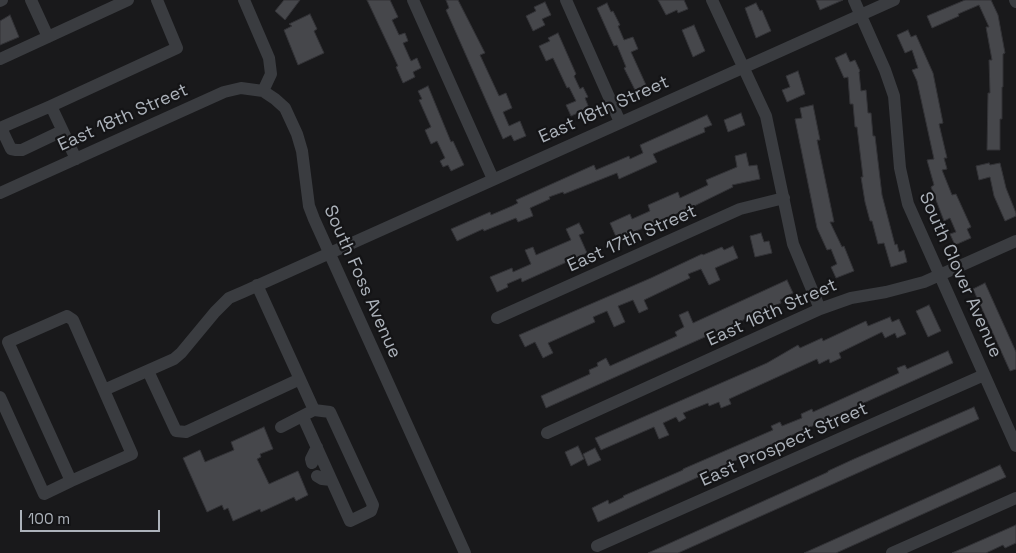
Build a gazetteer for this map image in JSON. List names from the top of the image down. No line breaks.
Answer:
{"streets":{"street":["East 18th Street","East 17th Street","South Clover Avenue","South Foss Avenue","East 16th Street","East Prospect Street"]},"crossings":[["East 18th Street","South Clover Avenue"],["East 18th Street","South Foss Avenue"],["South Clover Avenue","East 16th Street"],["South Clover Avenue","East Prospect Street"]],"scale_bar":"100 m"}
